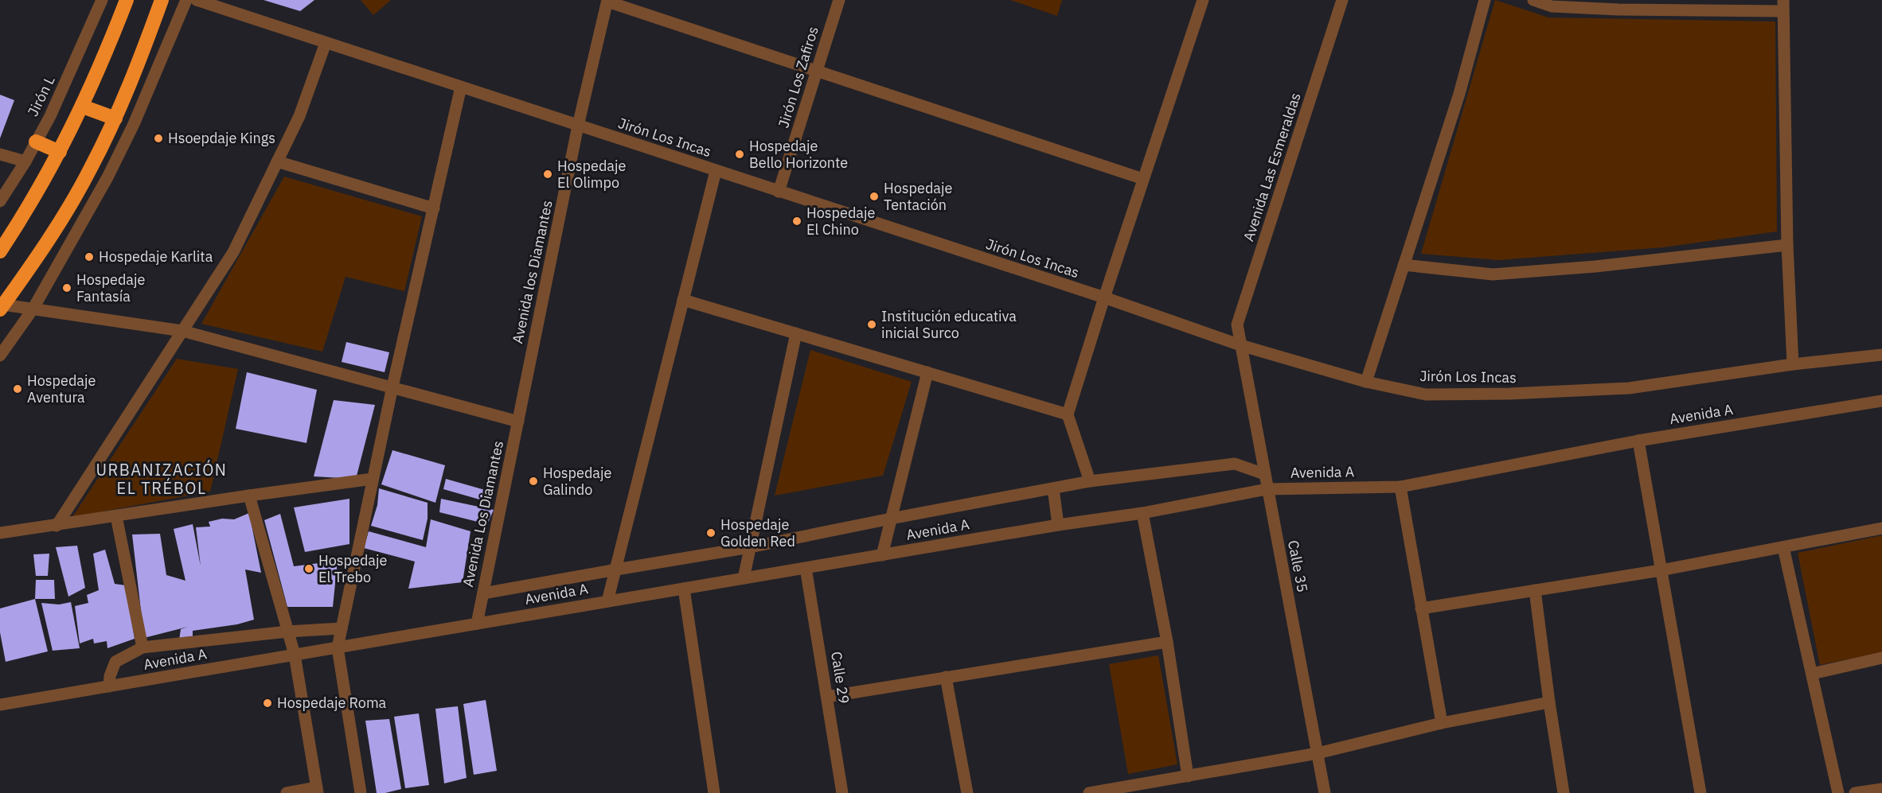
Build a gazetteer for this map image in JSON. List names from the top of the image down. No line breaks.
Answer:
{"streets":{"street":["Jirón Los Zafiros","Jirón L","Jirón Los Incas","Avenida Las Esmeraldas","Avenida los Diamantes","Avenida A","Avenida Los Diamantes","Calle 35","Calle 29"]},"crossings":[["Jirón Los Zafiros","Jirón Los Incas"],["Jirón Los Incas","Avenida Las Esmeraldas"],["Jirón Los Incas","Avenida los Diamantes"],["Jirón Los Incas","Calle 35"],["Avenida Las Esmeraldas","Calle 35"],["Avenida los Diamantes","Avenida Los Diamantes"],["Avenida A","Avenida Los Diamantes"],["Avenida A","Calle 35"],["Avenida A","Calle 29"]],"districts":["URBANIZACIÓN EL TRÉBOL"],"places":["Hsoepdaje Kings","Hospedaje Bello Horizonte","Hospedaje El Olimpo","Hospedaje Tentación","Hospedaje El Chino","Hospedaje Karlita","Hospedaje Fantasía","Institución educativa inicial Surco","Hospedaje Aventura","Hospedaje Galindo","Hospedaje Golden Red","Hospedaje El Trebo","Hospedaje Roma"]}
